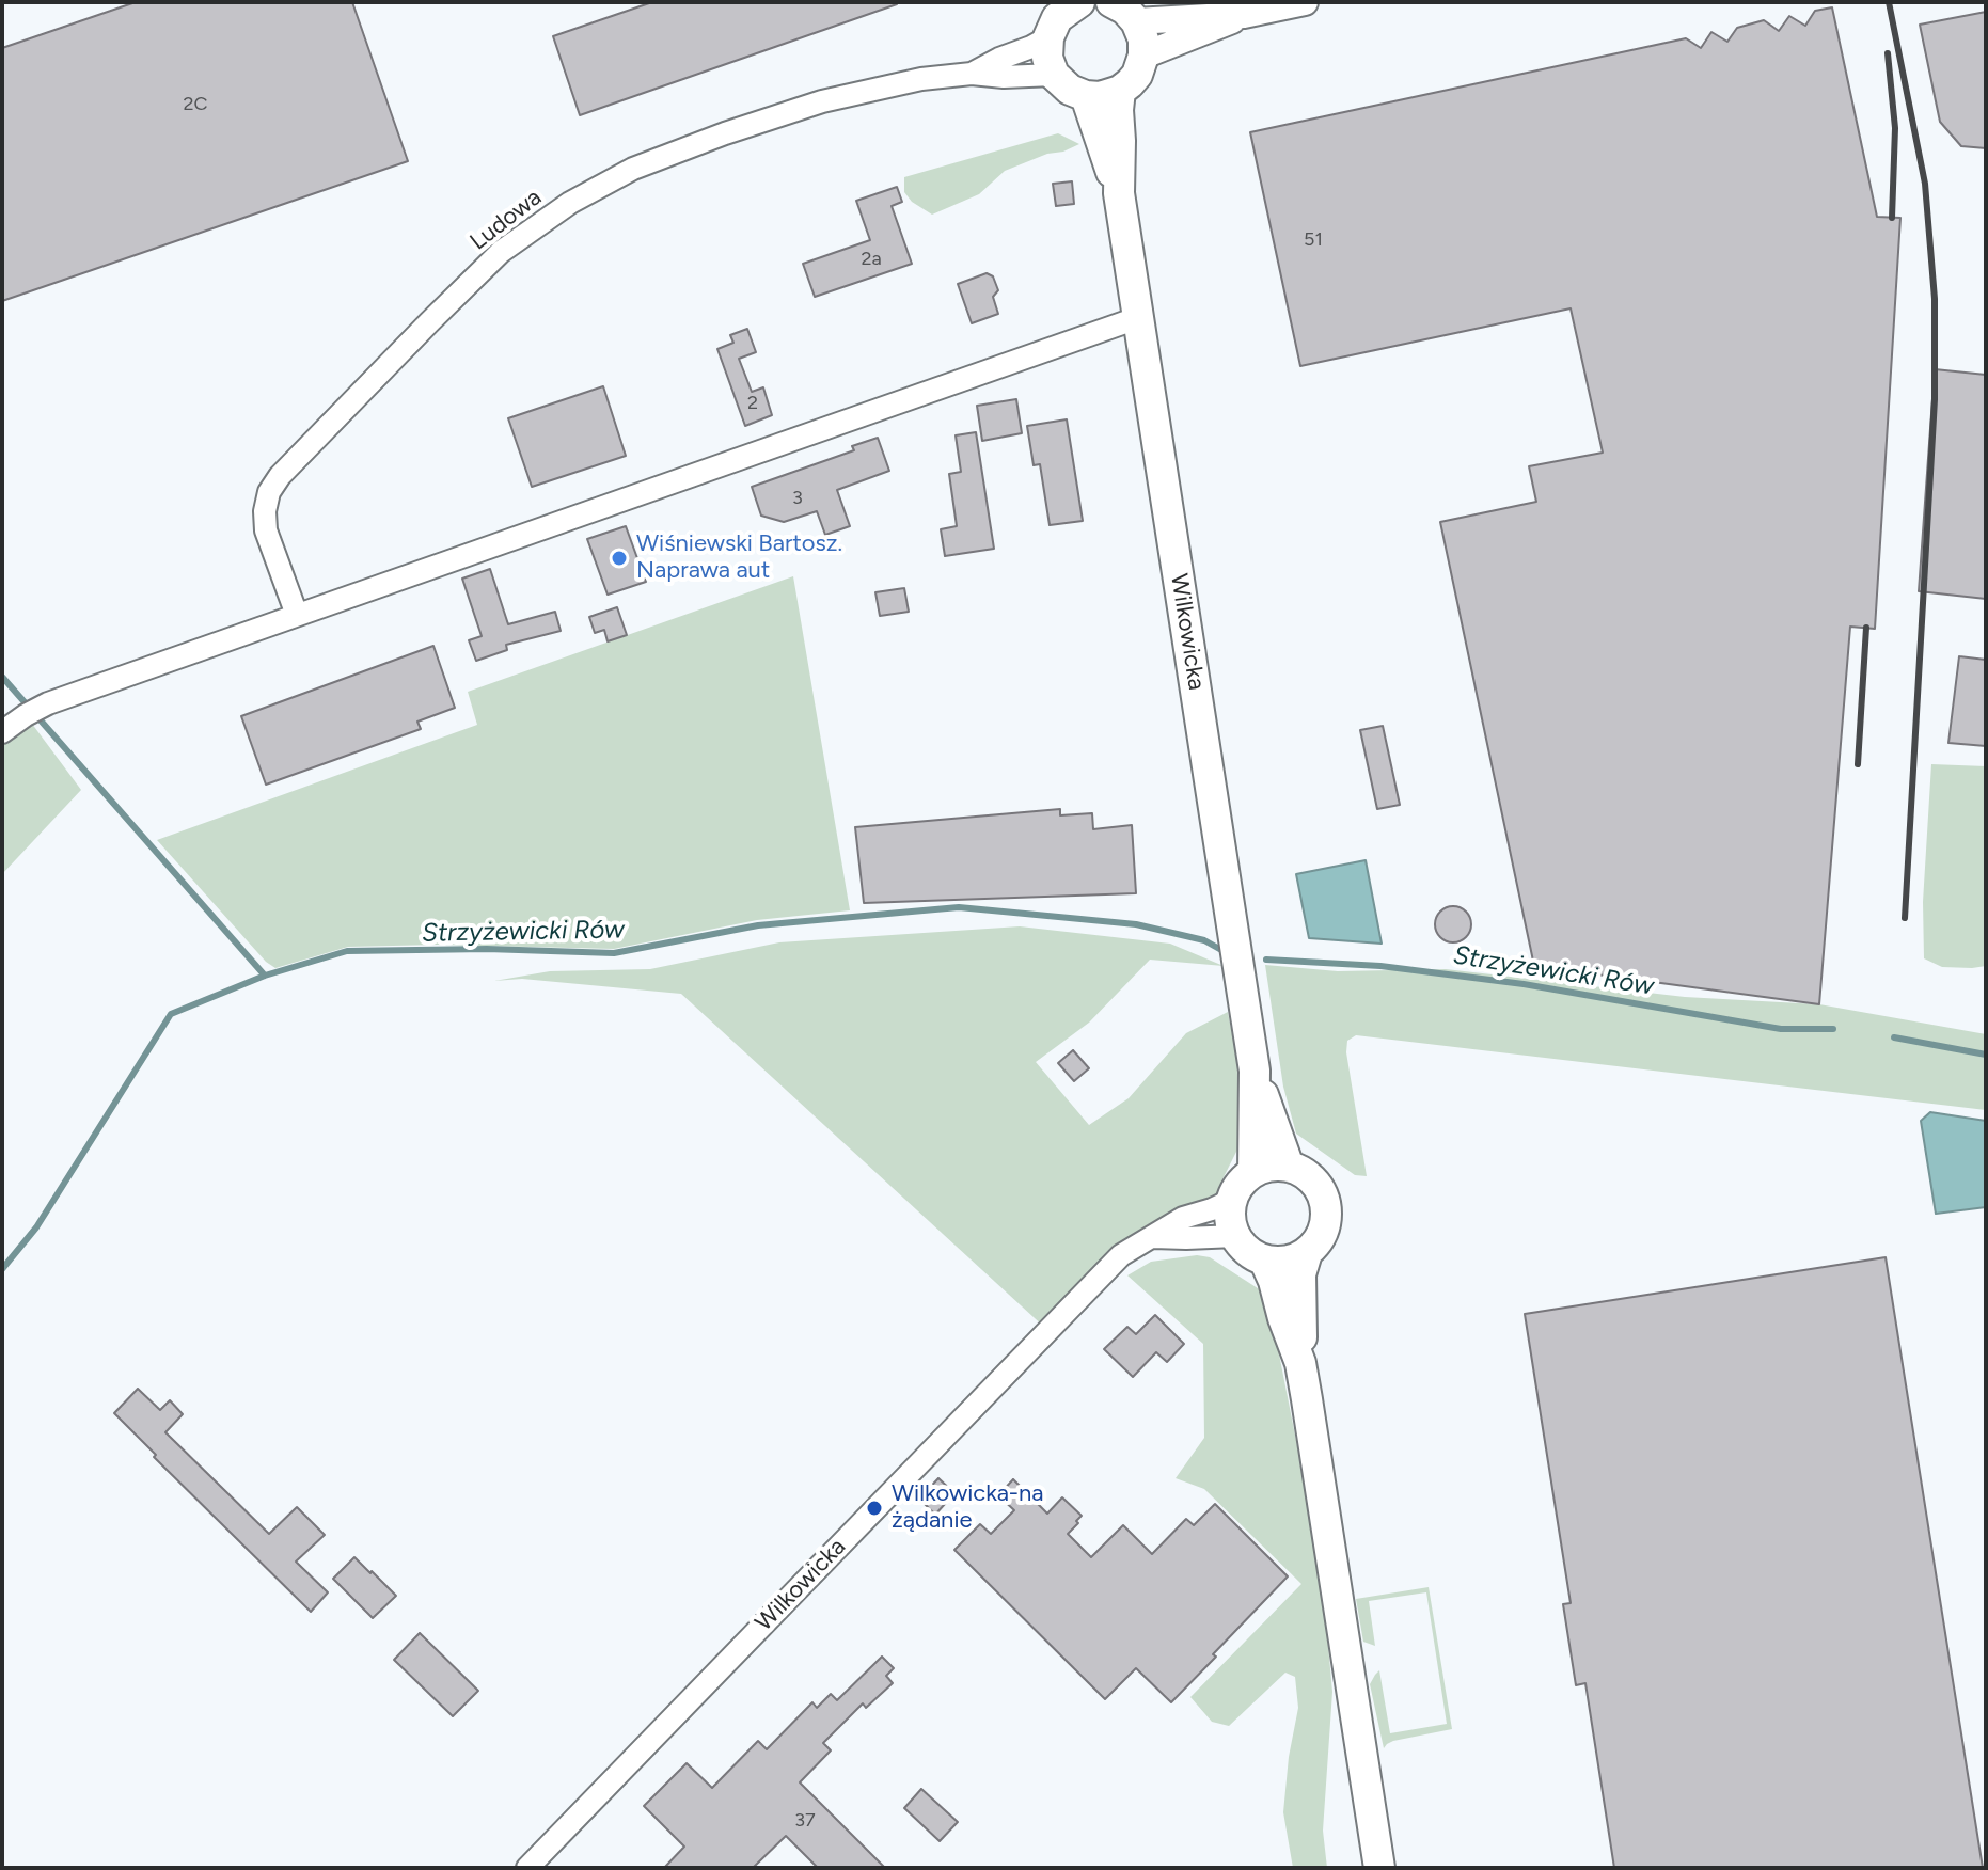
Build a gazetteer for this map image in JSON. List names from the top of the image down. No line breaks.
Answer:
{"streets":{"main road":["Wilkowicka"],"street":["Ludowa"]},"water":["Strzyżewicki Rów"],"places":["Wiśniewski Bartosz. Naprawa aut","Wilkowicka-na żądanie"],"house_numbers":["2C","51","2a","2","3","37"]}
